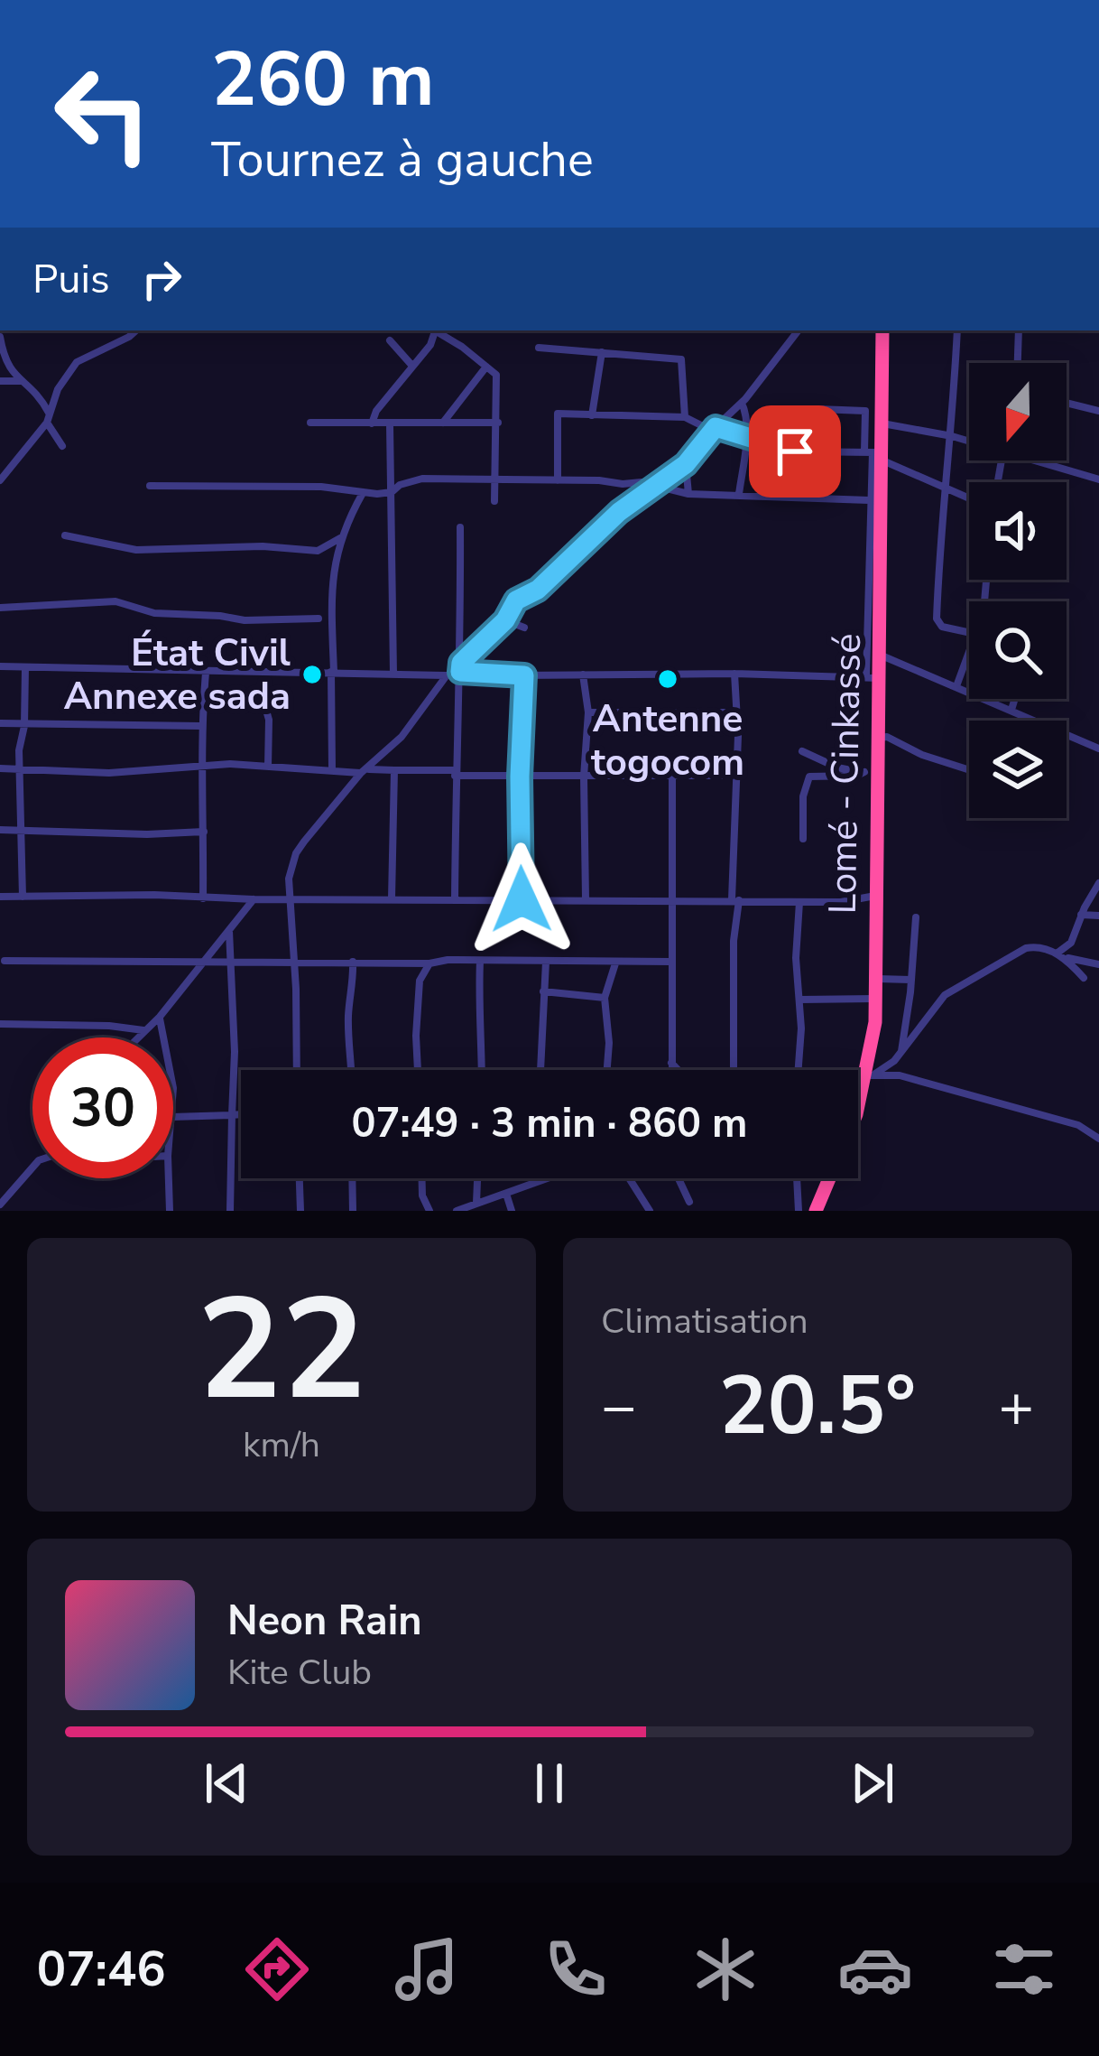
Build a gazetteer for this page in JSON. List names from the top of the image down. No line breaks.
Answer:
{"streets":{"highway":["Lomé - Cinkassé"]},"places":["État Civil Annexe sada","Antenne togocom"],"north":"bottom","page":{"turn":["260 m","Tournez à gauche"],"then":"Puis","limit":"30","trip":"07:49 · 3 min · 860 m","tile":[["22","km/h"],"Climatisation"],"heat":["−","20.5°","+"],"song":["Neon Rain","Kite Club"],"tabs":"07:46"}}
